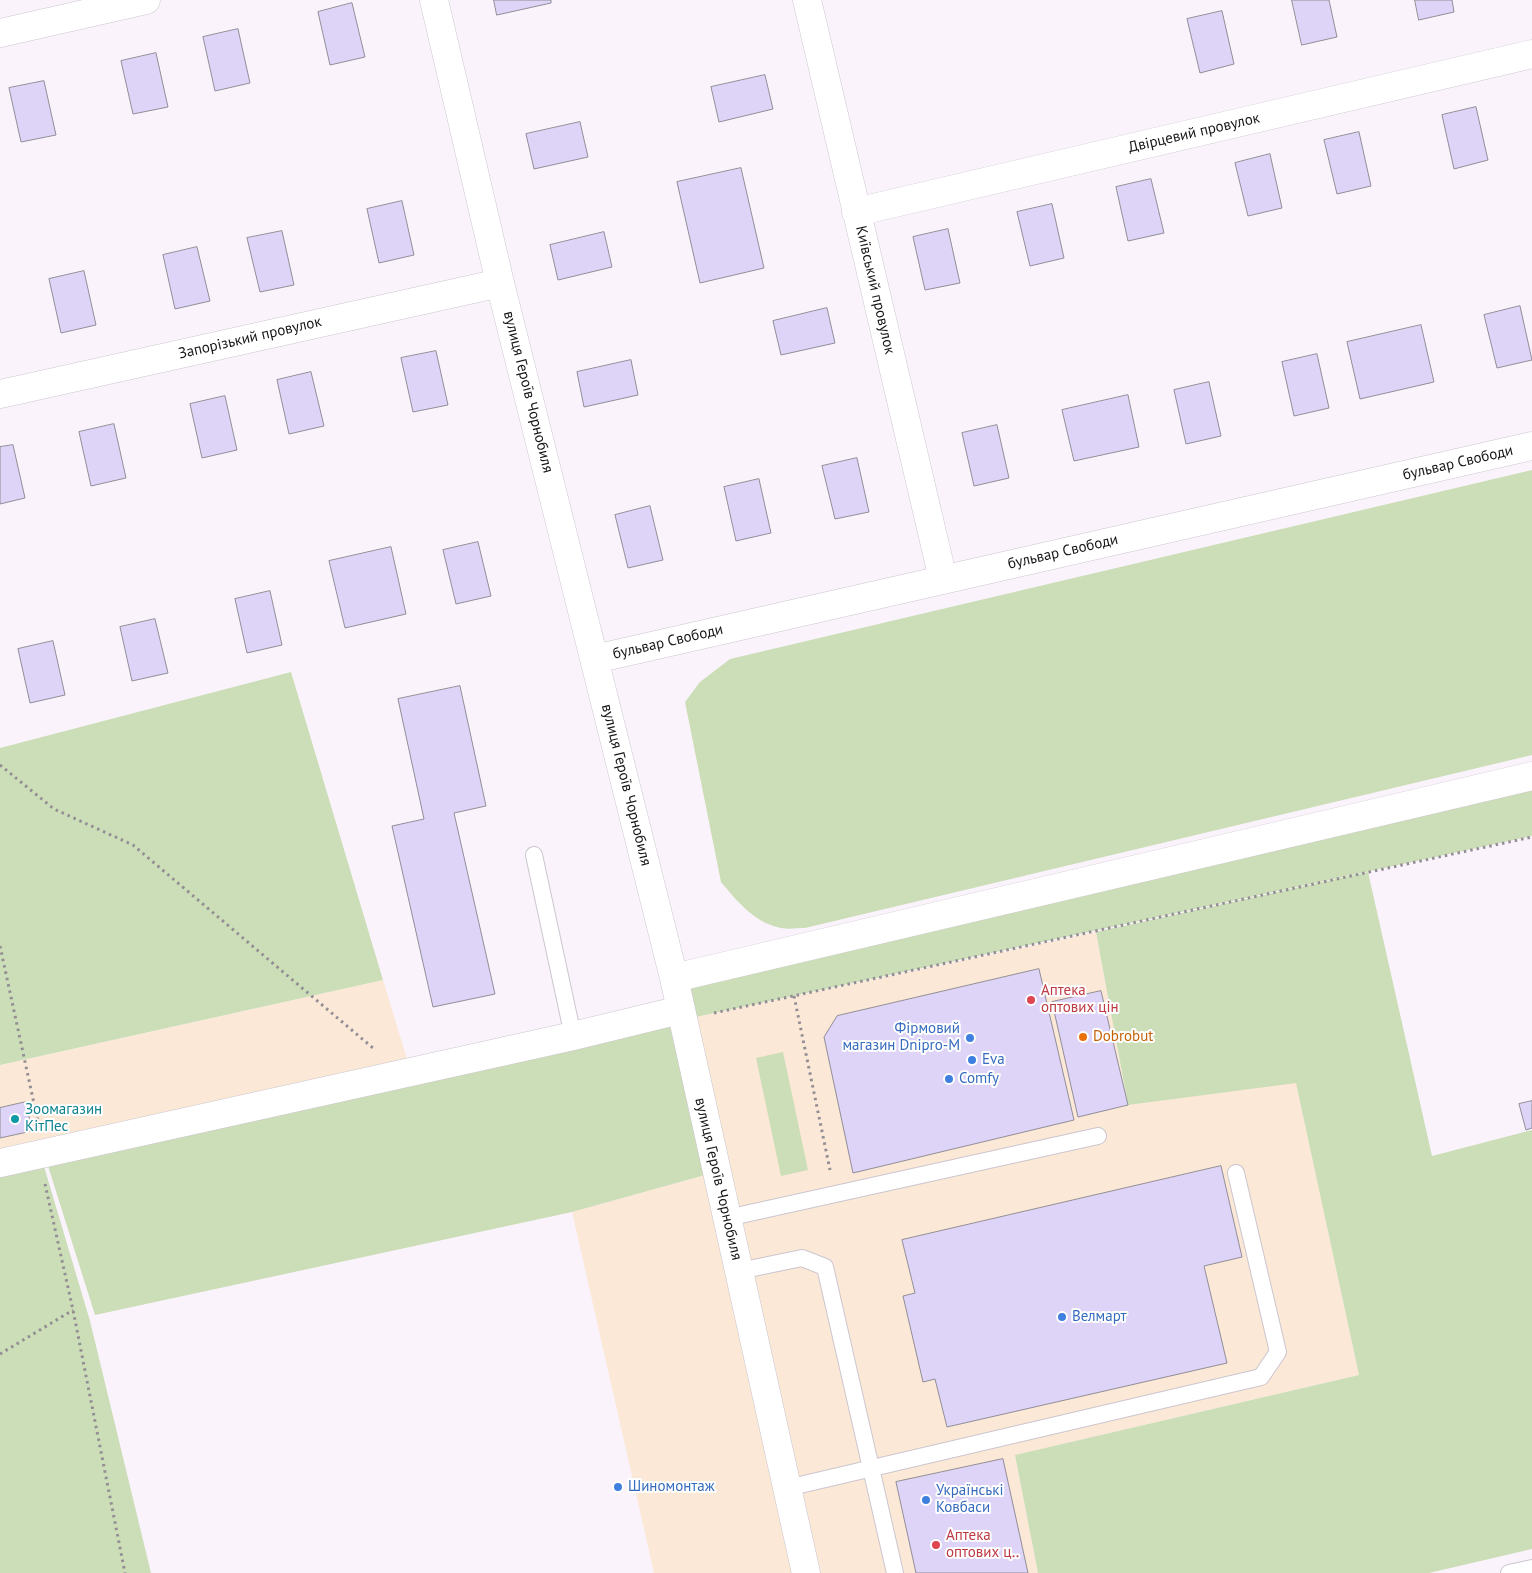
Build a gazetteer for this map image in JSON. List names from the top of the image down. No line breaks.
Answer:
{"streets":{"street":["Двірцевий провулок","Київський провулок","Запорізький провулок","вулиця Героїв Чорнобиля","бульвар Свободи"]},"crossings":[["Двірцевий провулок","Київський провулок"],["Київський провулок","бульвар Свободи"],["Запорізький провулок","вулиця Героїв Чорнобиля"],["вулиця Героїв Чорнобиля","бульвар Свободи"]],"places":["Аптека оптових цін","Dobrobut","Фірмовий магазин Dnipro-M","Eva","Comfy","Зоомагазин КітПес","Велмарт","Шиномонтаж","Українські Ковбаси","Аптека оптових ц‥"]}
